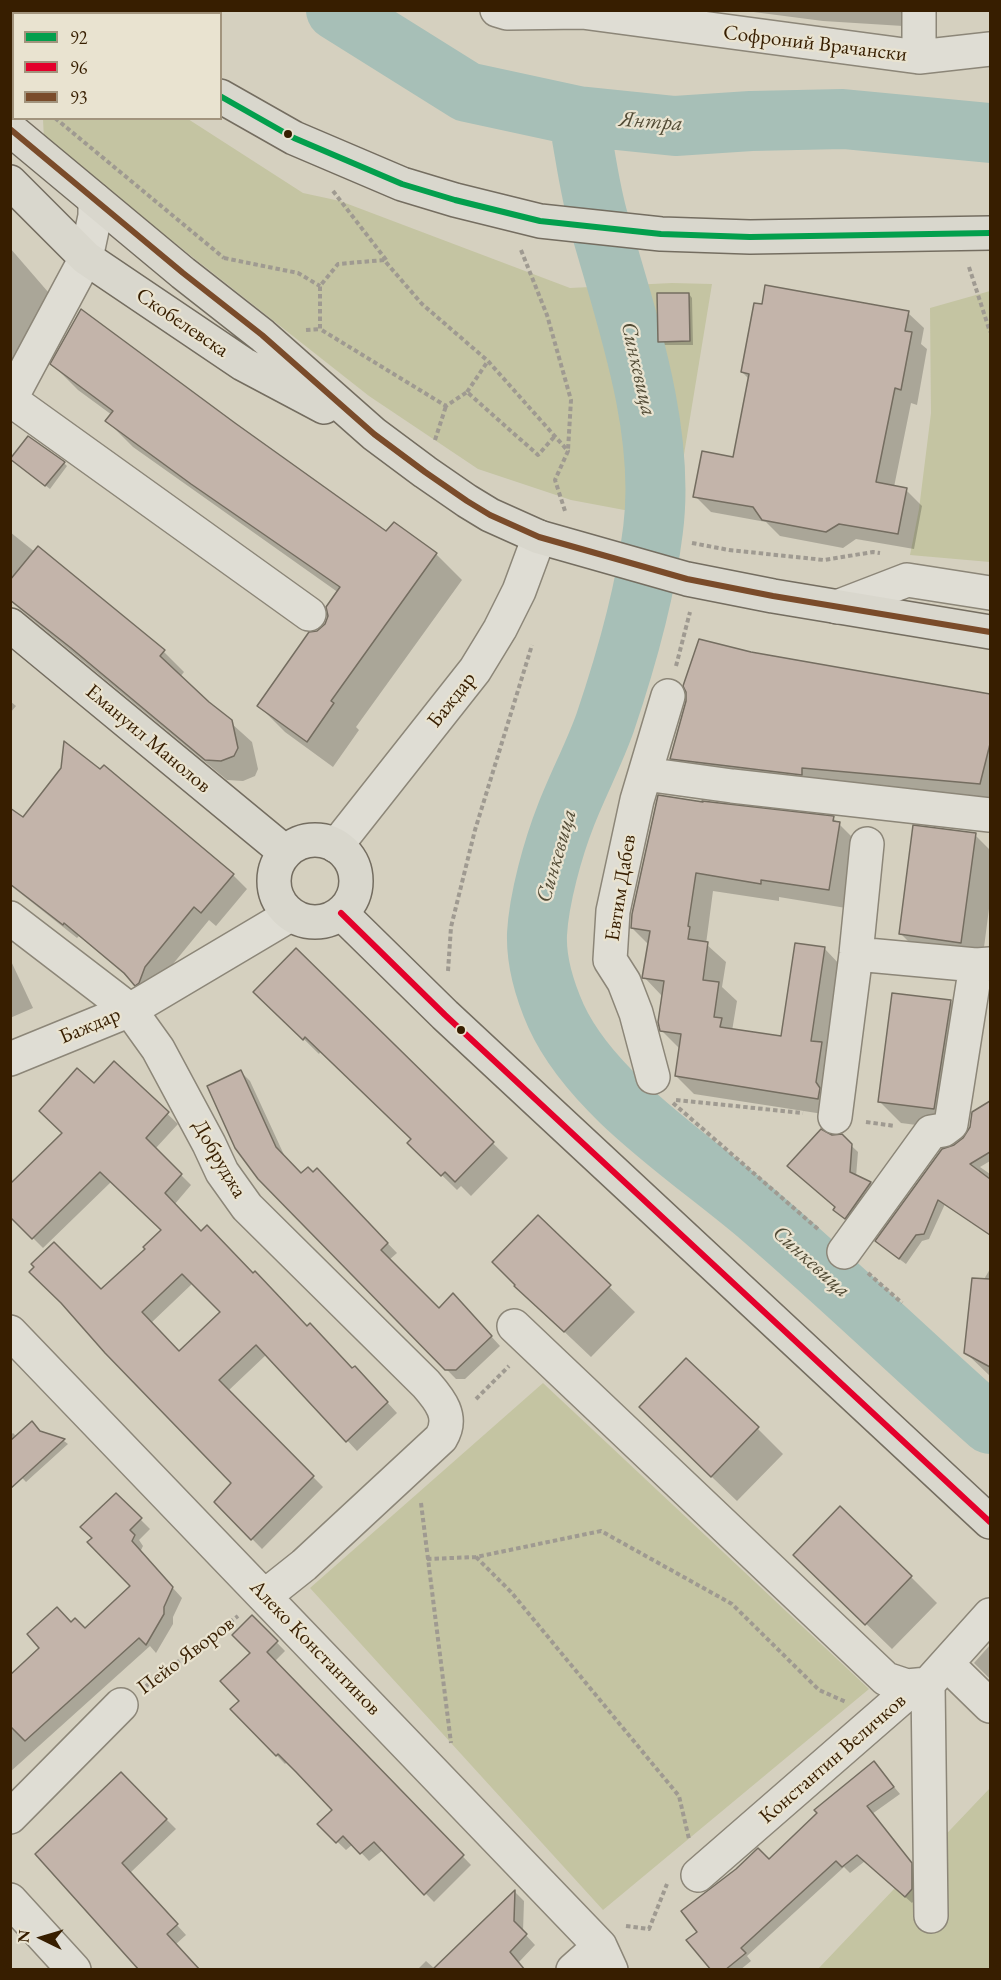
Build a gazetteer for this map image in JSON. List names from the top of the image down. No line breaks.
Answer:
{"streets":{"main road":["Скобелевска","Емануил Манолов"],"street":["Софроний Врачански","Баждар","Евтим Дабев","Добруджа","Алеко Константинов","Пейо Яворов","Константин Величков"]},"crossings":[["Скобелевска","Баждар"],["Баждар","Емануил Манолов"],["Баждар","Добруджа"],["Алеко Константинов","Пейо Яворов"]],"water":["Янтра","Синкевица"],"lines":["transit line 92","transit line 93","transit line 96"],"legend":["92","96","93"],"north":"left"}
